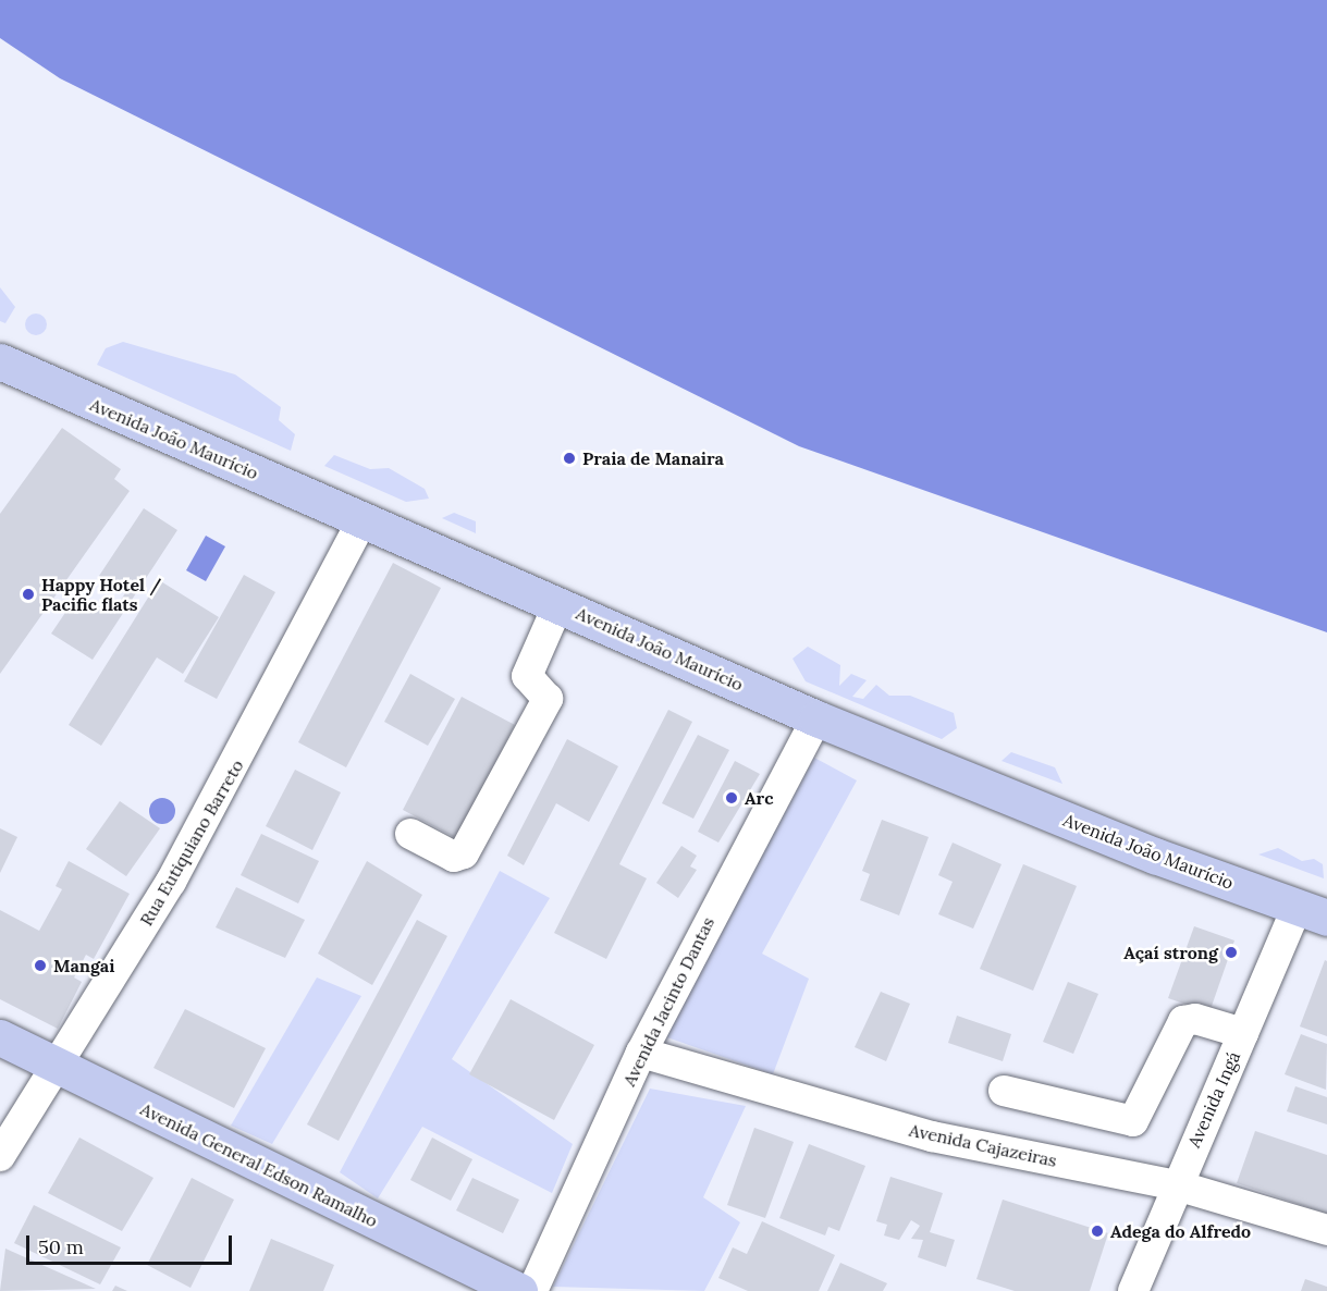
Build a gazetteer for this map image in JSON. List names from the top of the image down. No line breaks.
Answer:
{"streets":{"main road":["Avenida João Maurício","Avenida General Edson Ramalho"],"street":["Rua Eutiquiano Barreto","Avenida Jacinto Dantas","Avenida Ingá","Avenida Cajazeiras"]},"crossings":[["Avenida João Maurício","Rua Eutiquiano Barreto"],["Avenida João Maurício","Avenida Jacinto Dantas"],["Avenida João Maurício","Avenida Ingá"],["Rua Eutiquiano Barreto","Avenida General Edson Ramalho"],["Avenida Jacinto Dantas","Avenida Cajazeiras"],["Avenida Ingá","Avenida Cajazeiras"]],"places":["Praia de Manaira","Happy Hotel / Pacific flats","Arc","Açaí strong","Mangai","Adega do Alfredo"],"scale_bar":"50 m"}
